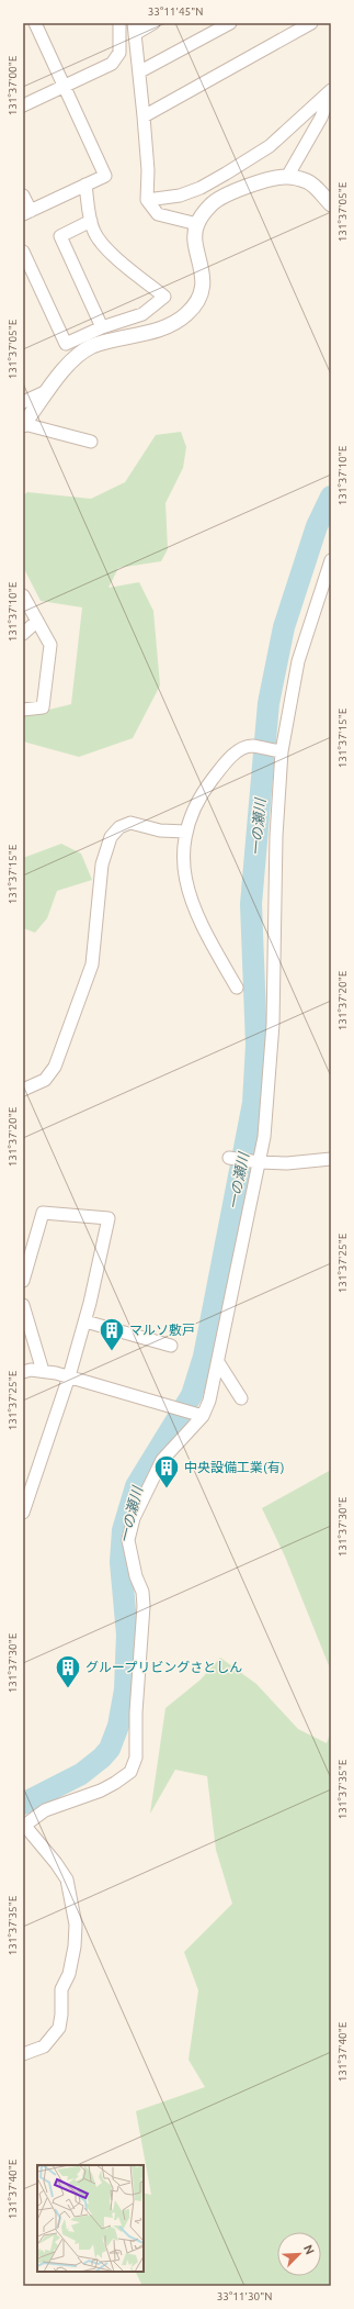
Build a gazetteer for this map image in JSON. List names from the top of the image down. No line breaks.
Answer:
{"water":["一の瀬川"],"places":{"building":["マルソ敷戸","中央設備工業(有)","グループリビングさとしん"]},"north":"top right","coordinates":["33°11'45\"N","131°37'00\"E","131°37'05\"E","131°37'10\"E","131°37'15\"E","131°37'20\"E","131°37'25\"E","131°37'30\"E","131°37'35\"E","131°37'40\"E","33°11'30\"N"]}
